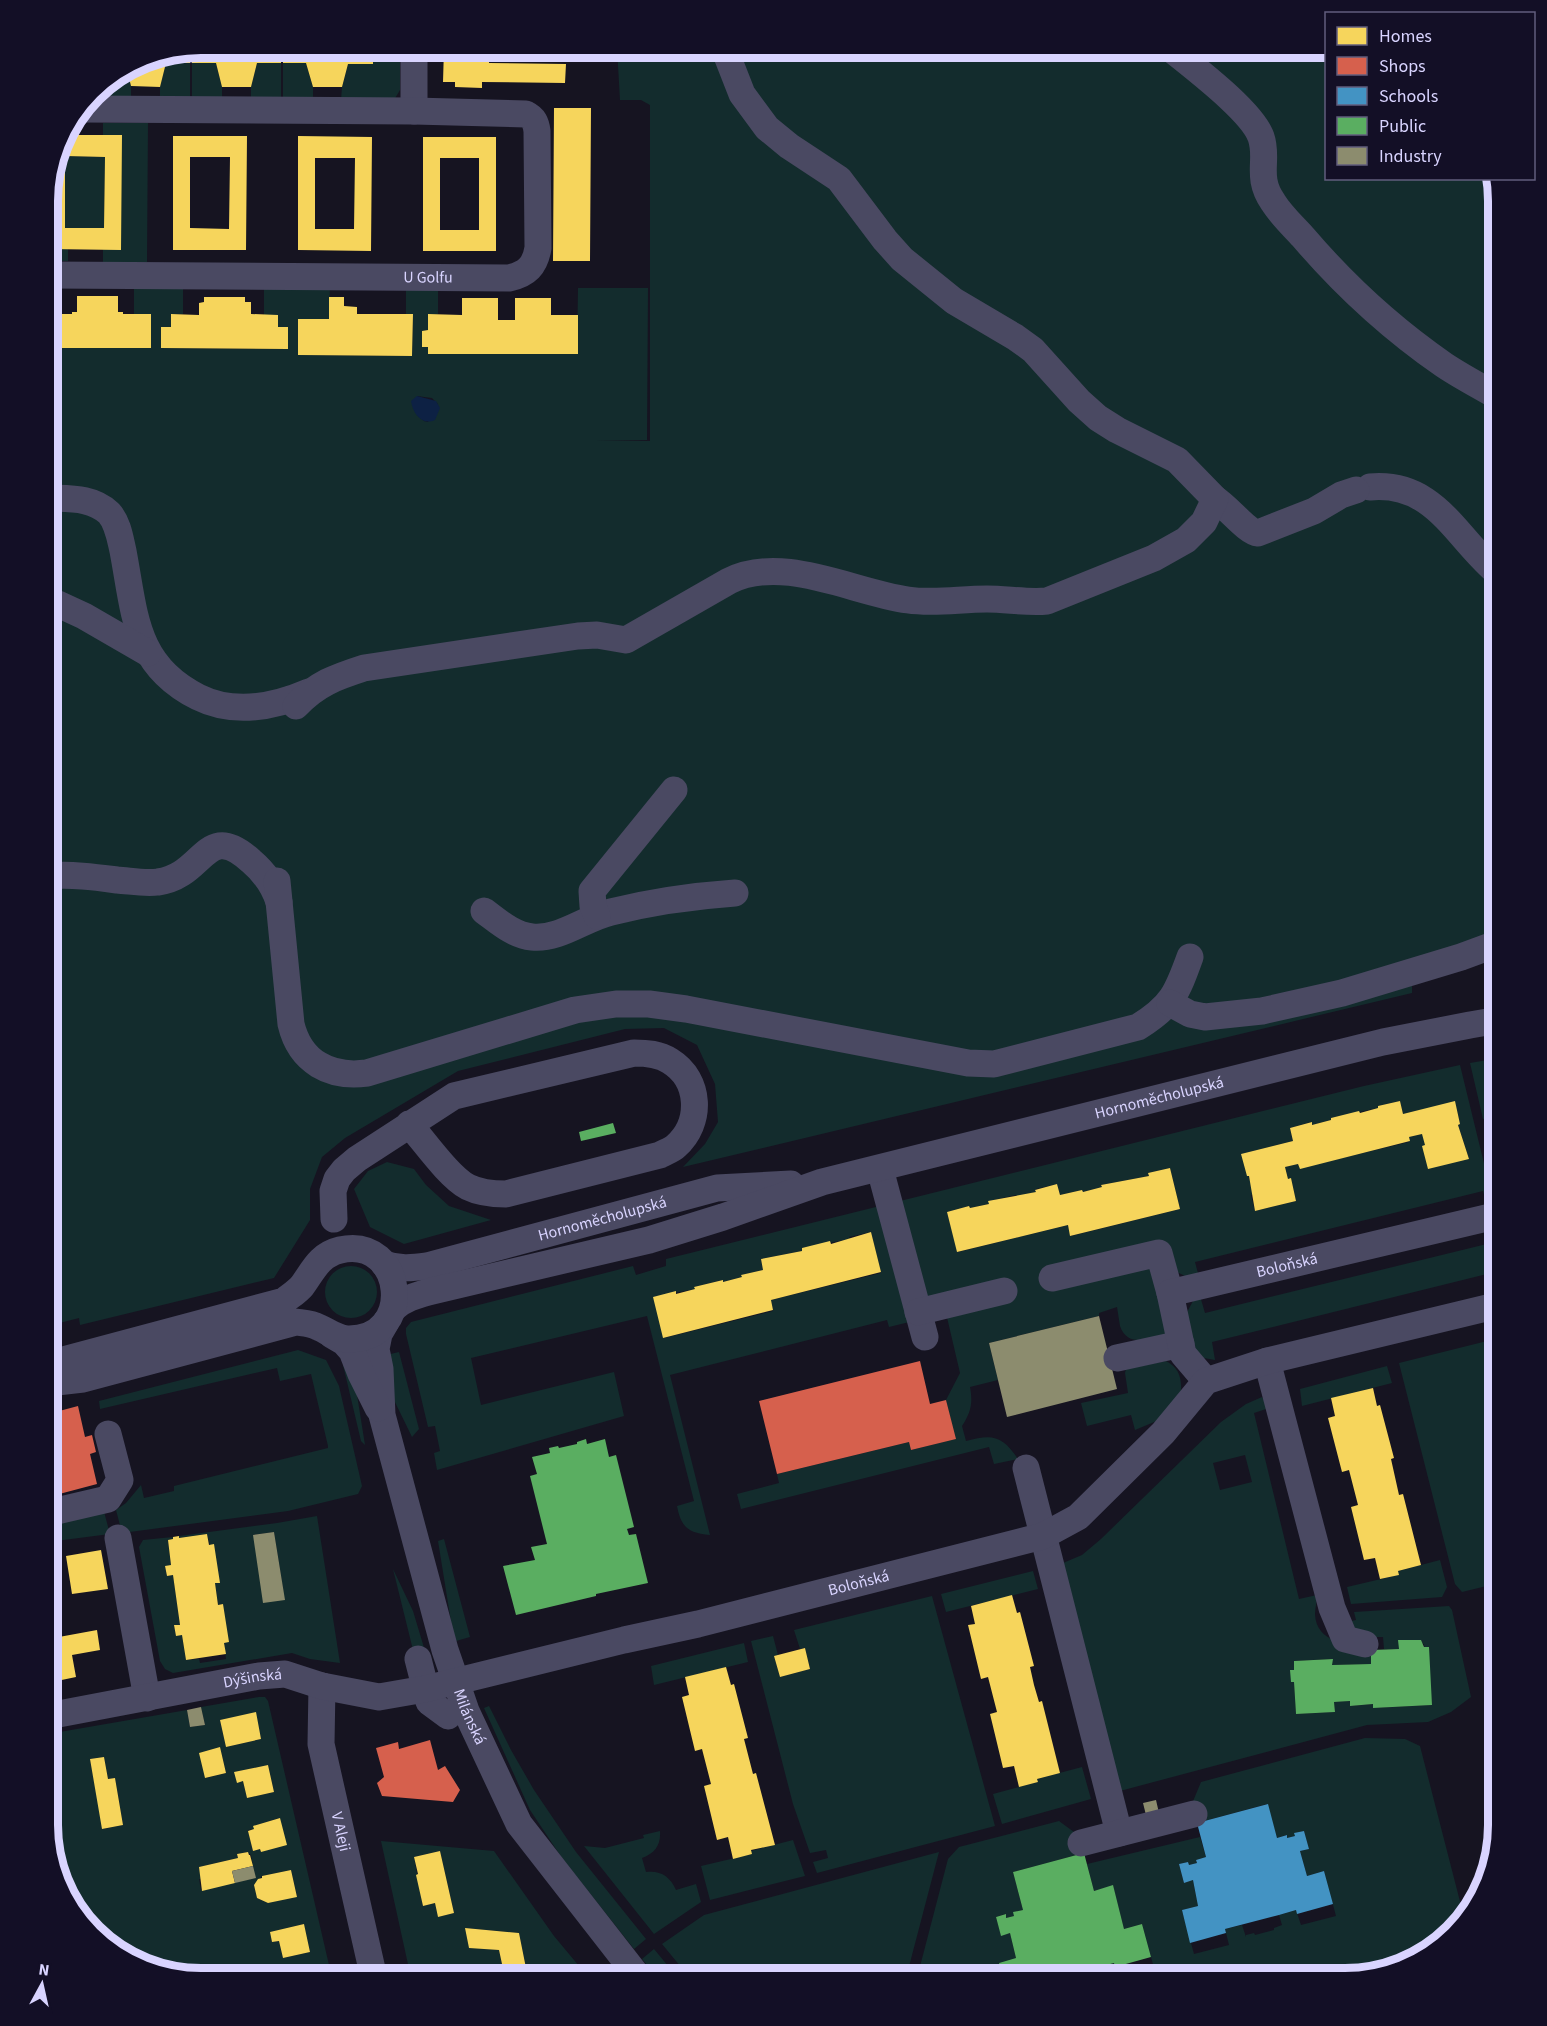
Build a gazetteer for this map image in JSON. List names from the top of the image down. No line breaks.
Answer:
{"streets":{"street":["U Golfu","Hornoměcholupská","Boloňská","Dýšinská","Milánská","V Aleji"]},"crossings":[["Hornoměcholupská","Milánská"],["Boloňská","Dýšinská"],["Boloňská","Milánská"],["Dýšinská","Milánská"],["Dýšinská","V Aleji"]],"legend":["Homes","Shops","Schools","Public","Industry"],"north":"top"}
